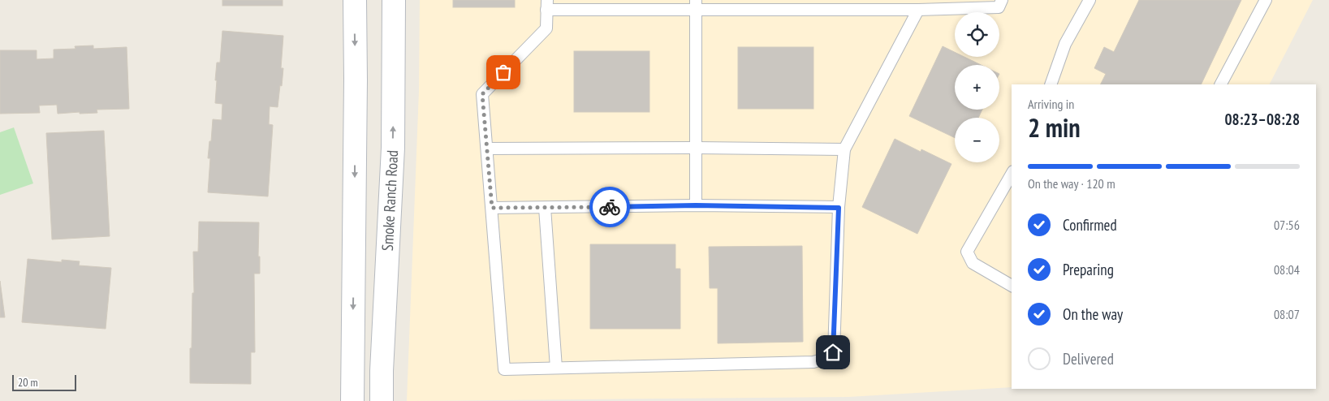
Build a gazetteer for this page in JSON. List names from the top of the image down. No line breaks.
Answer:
{"streets":{"main road":["Smoke Ranch Road"]},"scale_bar":"20 m","page":{"map_buttons":["+","−"],"heading":["2 min","Arriving in","08:23–08:28"],"bar":"On the way · 120 m","list":[["Confirmed","07:56"],["Preparing","08:04"],["On the way","08:07"],"Delivered"],"scale":"20 m"}}
